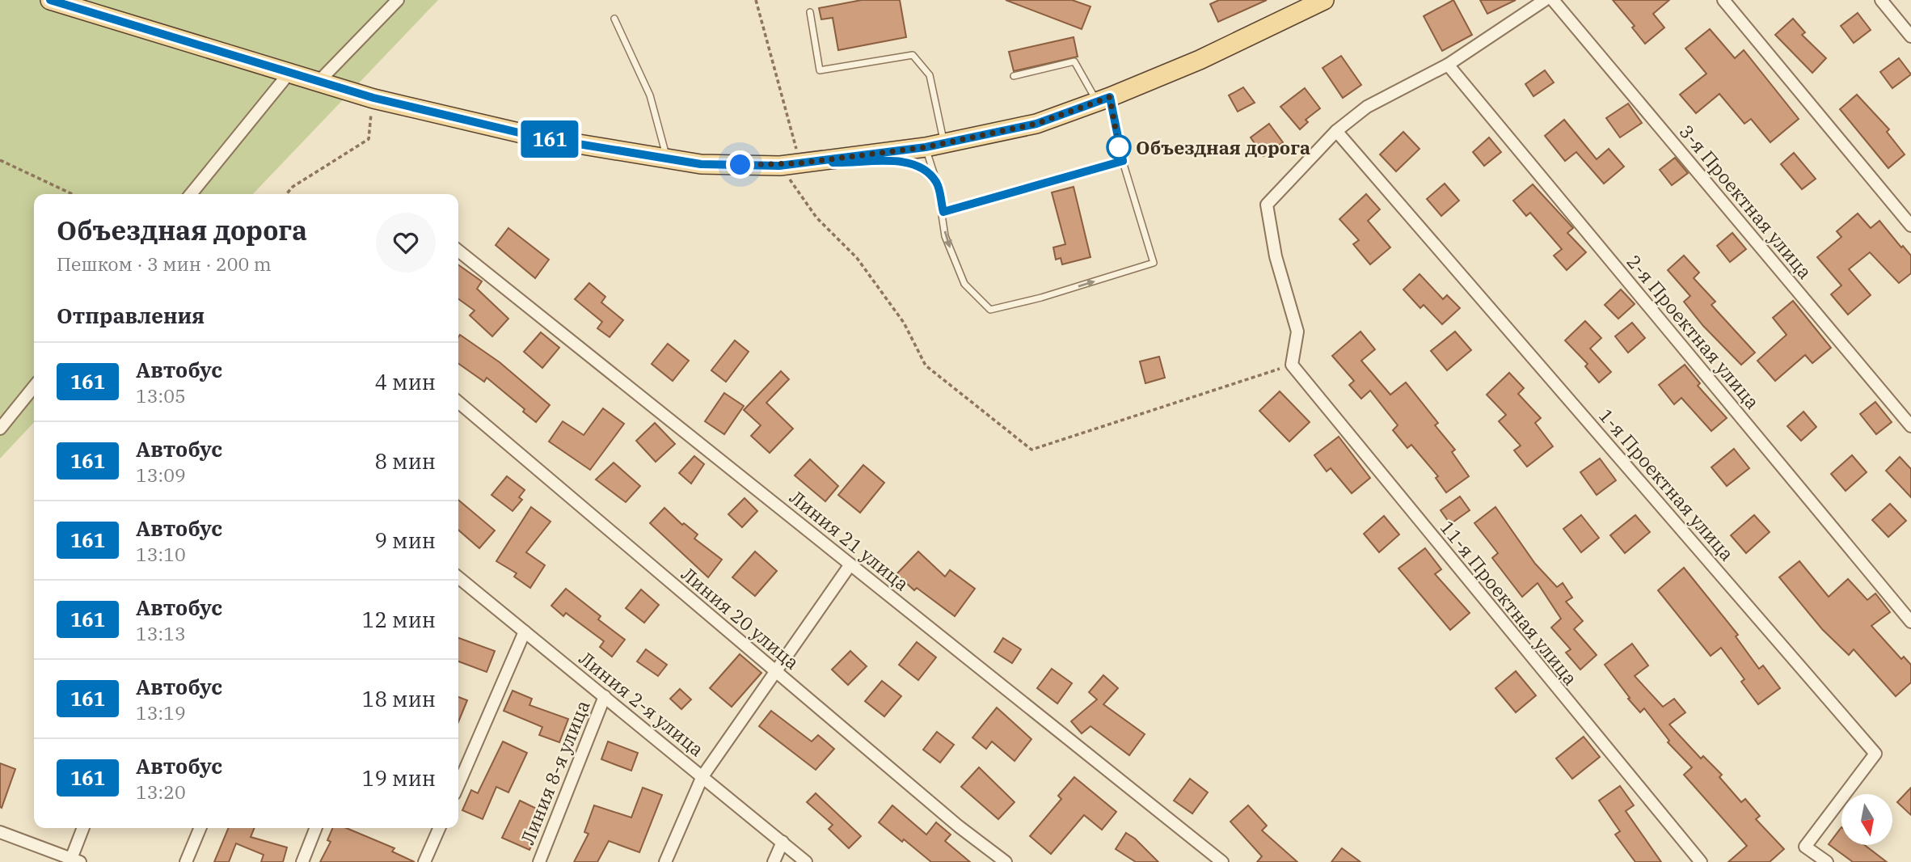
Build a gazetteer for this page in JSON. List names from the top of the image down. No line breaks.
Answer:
{"streets":{"street":["3-я Проектная улица","2-я Проектная улица","1-я Проектная улица","Линия 21 улица","11-я Проектная улица","Линия 20 улица","Линия 2-я улица","Линия 8-я улица"]},"crossings":[["Линия 2-я улица","Линия 8-я улица"]],"places":["Объездная дорога"],"lines":["bus line 161"],"north":"bottom","page":{"on_map":"161","heading":[["Объездная дорога","Пешком · 3 мин · 200 m"],"Отправления"],"list":[{"mark":"161","name":"Автобус","note":"13:05","value":"4 мин"},{"mark":"161","name":"Автобус","note":"13:09","value":"8 мин"},{"mark":"161","name":"Автобус","note":"13:10","value":"9 мин"},{"mark":"161","name":"Автобус","note":"13:13","value":"12 мин"},{"mark":"161","name":"Автобус","note":"13:19","value":"18 мин"},{"mark":"161","name":"Автобус","note":"13:20","value":"19 мин"}]}}
